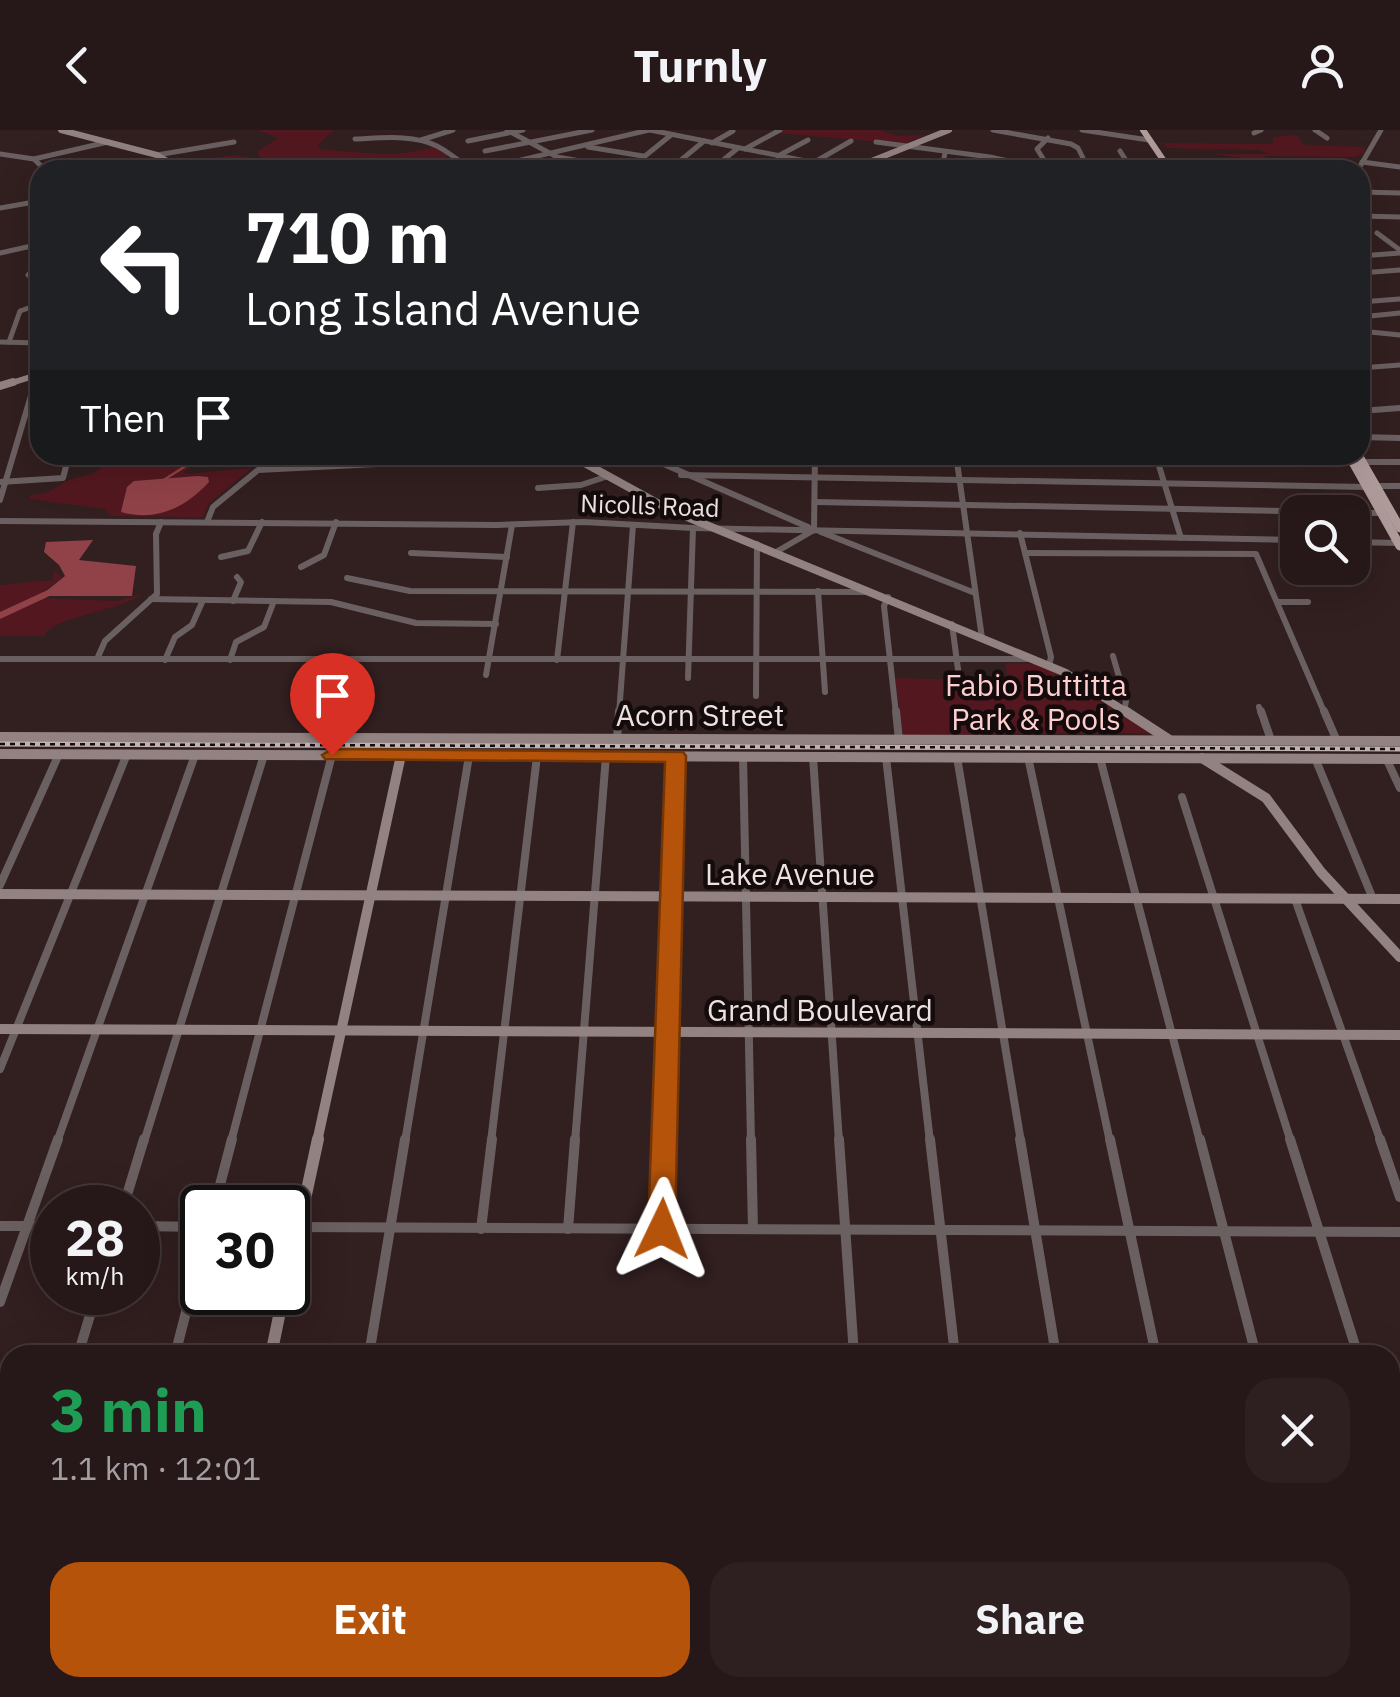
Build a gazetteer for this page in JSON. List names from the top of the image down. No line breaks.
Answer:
{"streets":{"street":["Nicolls Road","Acorn Street","Lake Avenue","Grand Boulevard"]},"parks":["Fabio Buttitta Park & Pools"],"page":{"header":"Turnly","turn":["710 m","Long Island Avenue"],"then":"Then","speed":"28 km/h","limit":"30","heading":["3 min","1.1 km · 12:01"],"buttons":["Exit","Share"]}}
